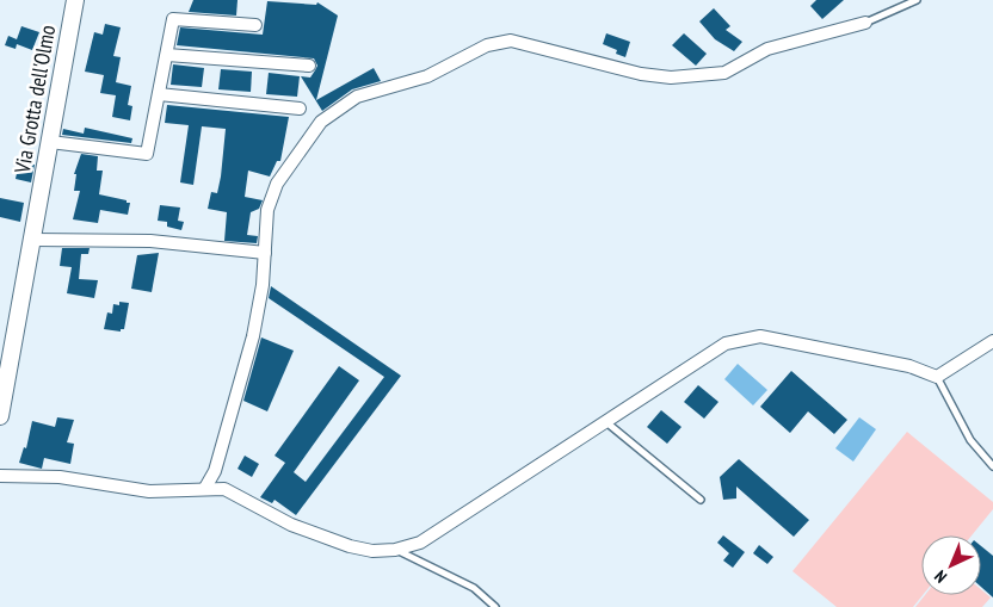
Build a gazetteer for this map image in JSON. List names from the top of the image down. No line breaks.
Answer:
{"streets":{"street":["Via Grotta dell'Olmo"]},"north":"bottom left"}
